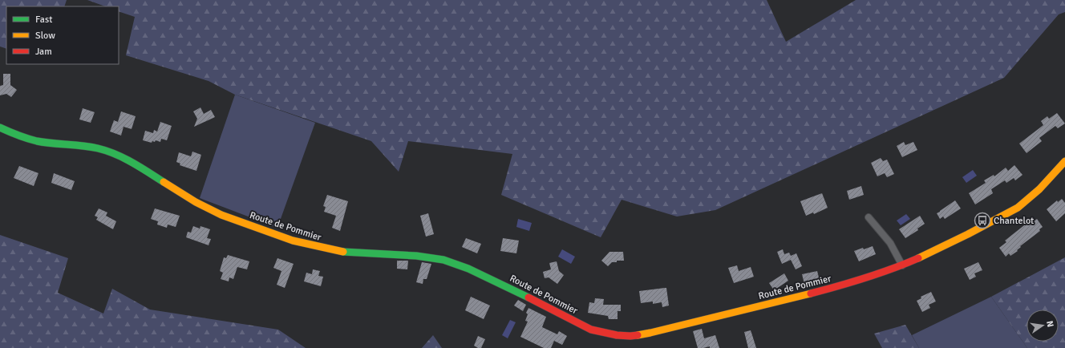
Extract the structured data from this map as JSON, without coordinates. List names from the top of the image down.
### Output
{
  "streets": {
    "street": ["Route de Pommier"]
  },
  "places": {
    "bus stop": ["Chantelot"]
  },
  "legend": ["Fast", "Slow", "Jam"],
  "north": "right"
}
